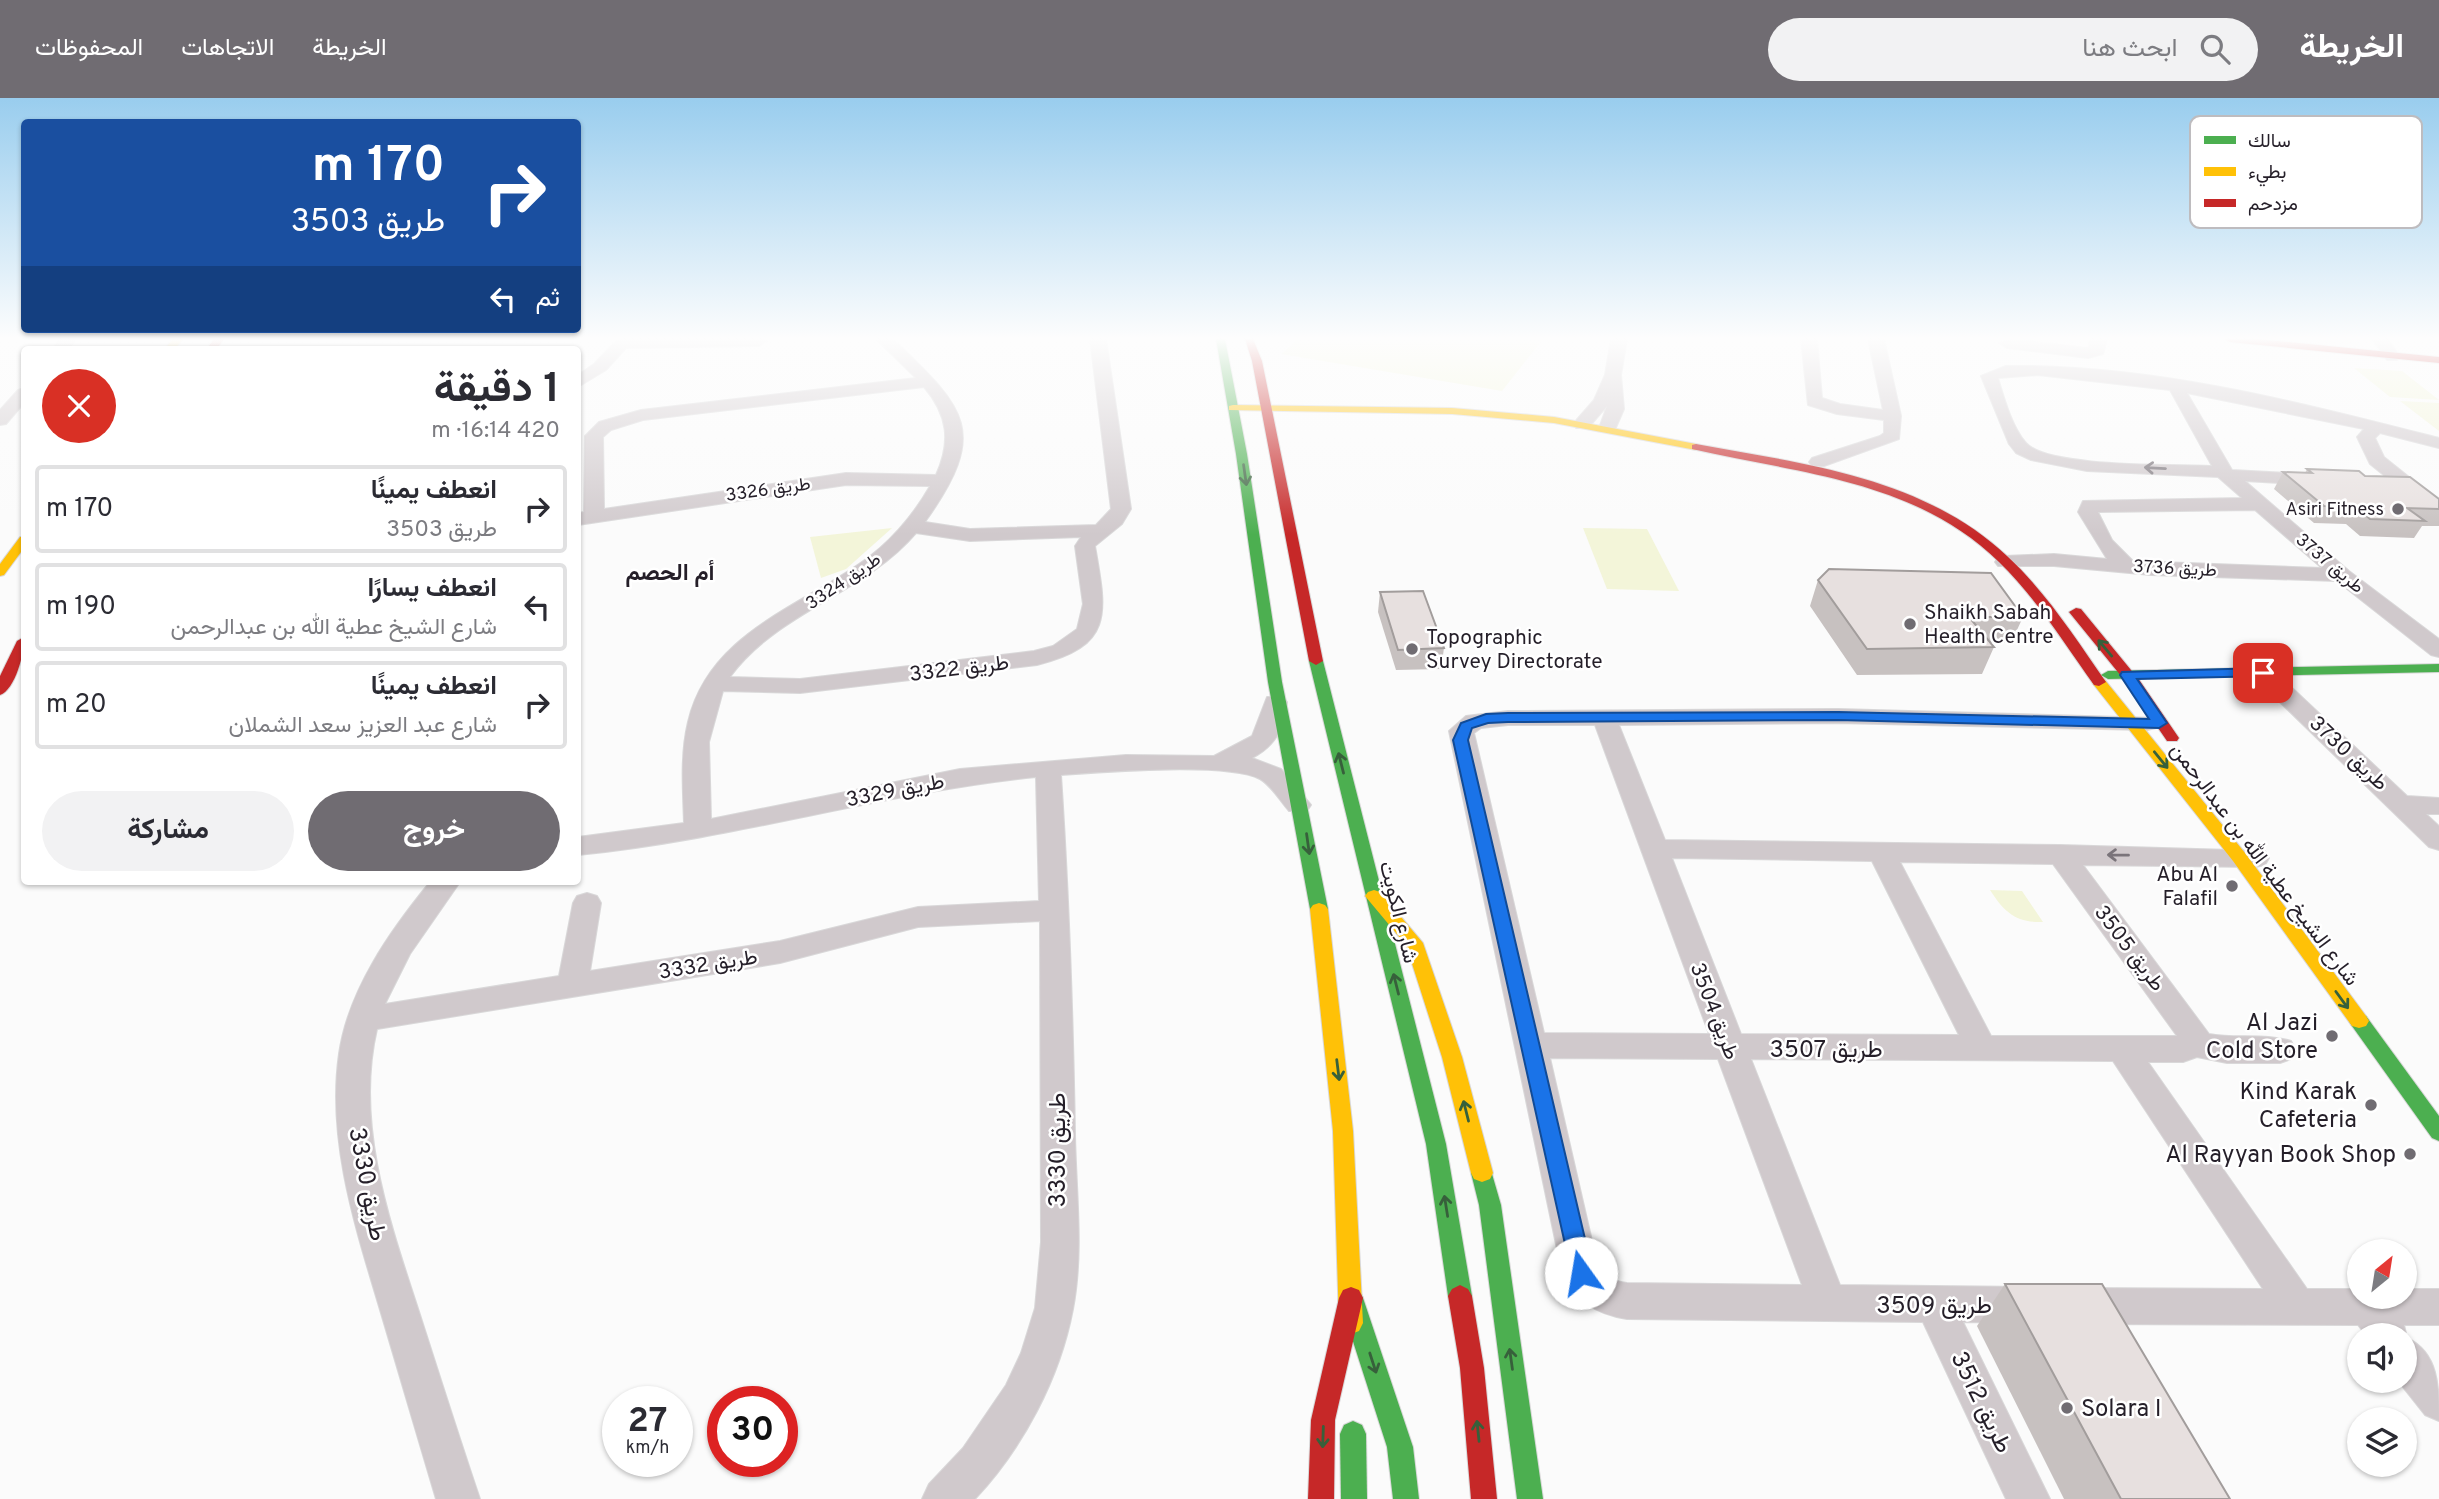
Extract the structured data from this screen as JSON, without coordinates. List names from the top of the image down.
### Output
{
  "streets": {
    "main road": ["شارع الشيخ عطية الله بن عبدالرحمن", "شارع الكويت"],
    "street": [
      "طريق 3326",
      "طريق 3737",
      "طريق 3736",
      "طريق 3324",
      "طريق 3322",
      "طريق 3730",
      "طريق 3329",
      "طريق 3505",
      "طريق 3332",
      "طريق 3504",
      "طريق 3507",
      "طريق 3330",
      "طريق 3509",
      "طريق 3512"
    ]
  },
  "crossings": [
    ["طريق 3326", "طريق 3324"],
    ["طريق 3737", "طريق 3736"],
    ["طريق 3324", "طريق 3322"],
    ["طريق 3324", "طريق 3329"],
    ["طريق 3329", "طريق 3330"],
    ["طريق 3505", "طريق 3507"],
    ["طريق 3332", "طريق 3330"],
    ["طريق 3504", "طريق 3507"],
    ["طريق 3504", "طريق 3509"],
    ["طريق 3507", "طريق 3509"],
    ["طريق 3509", "طريق 3512"]
  ],
  "districts": ["أم الحصم"],
  "places": [
    "Asiri Fitness",
    "Shaikh Sabah Health Centre",
    "Topographic Survey Directorate",
    "Abu Al Falafil",
    "Al Jazi Cold Store",
    "Kind Karak Cafeteria",
    "Al Rayyan Book Shop",
    "Solara I"
  ],
  "legend": ["سالك", "بطيء", "مزدحم"],
  "north": "top right",
  "page": {
    "header": "الخريطة",
    "search": "ابحث هنا",
    "nav": ["الخريطة", "الاتجاهات", "المحفوظات"],
    "turn": ["170 m", "طريق 3503"],
    "then": "ثم",
    "heading": ["1 دقيقة", "420 m · 16:14"],
    "list": [
      {
        "name": "انعطف يمينًا",
        "note": "طريق 3503",
        "value": "170 m"
      },
      {
        "name": "انعطف يسارًا",
        "note": "شارع الشيخ عطية الله بن عبدالرحمن",
        "value": "190 m"
      },
      {
        "name": "انعطف يمينًا",
        "note": "شارع عبد العزيز سعد الشملان",
        "value": "20 m"
      }
    ],
    "buttons": ["خروج", "مشاركة"],
    "speed": "27 km/h",
    "limit": "30"
  }
}
